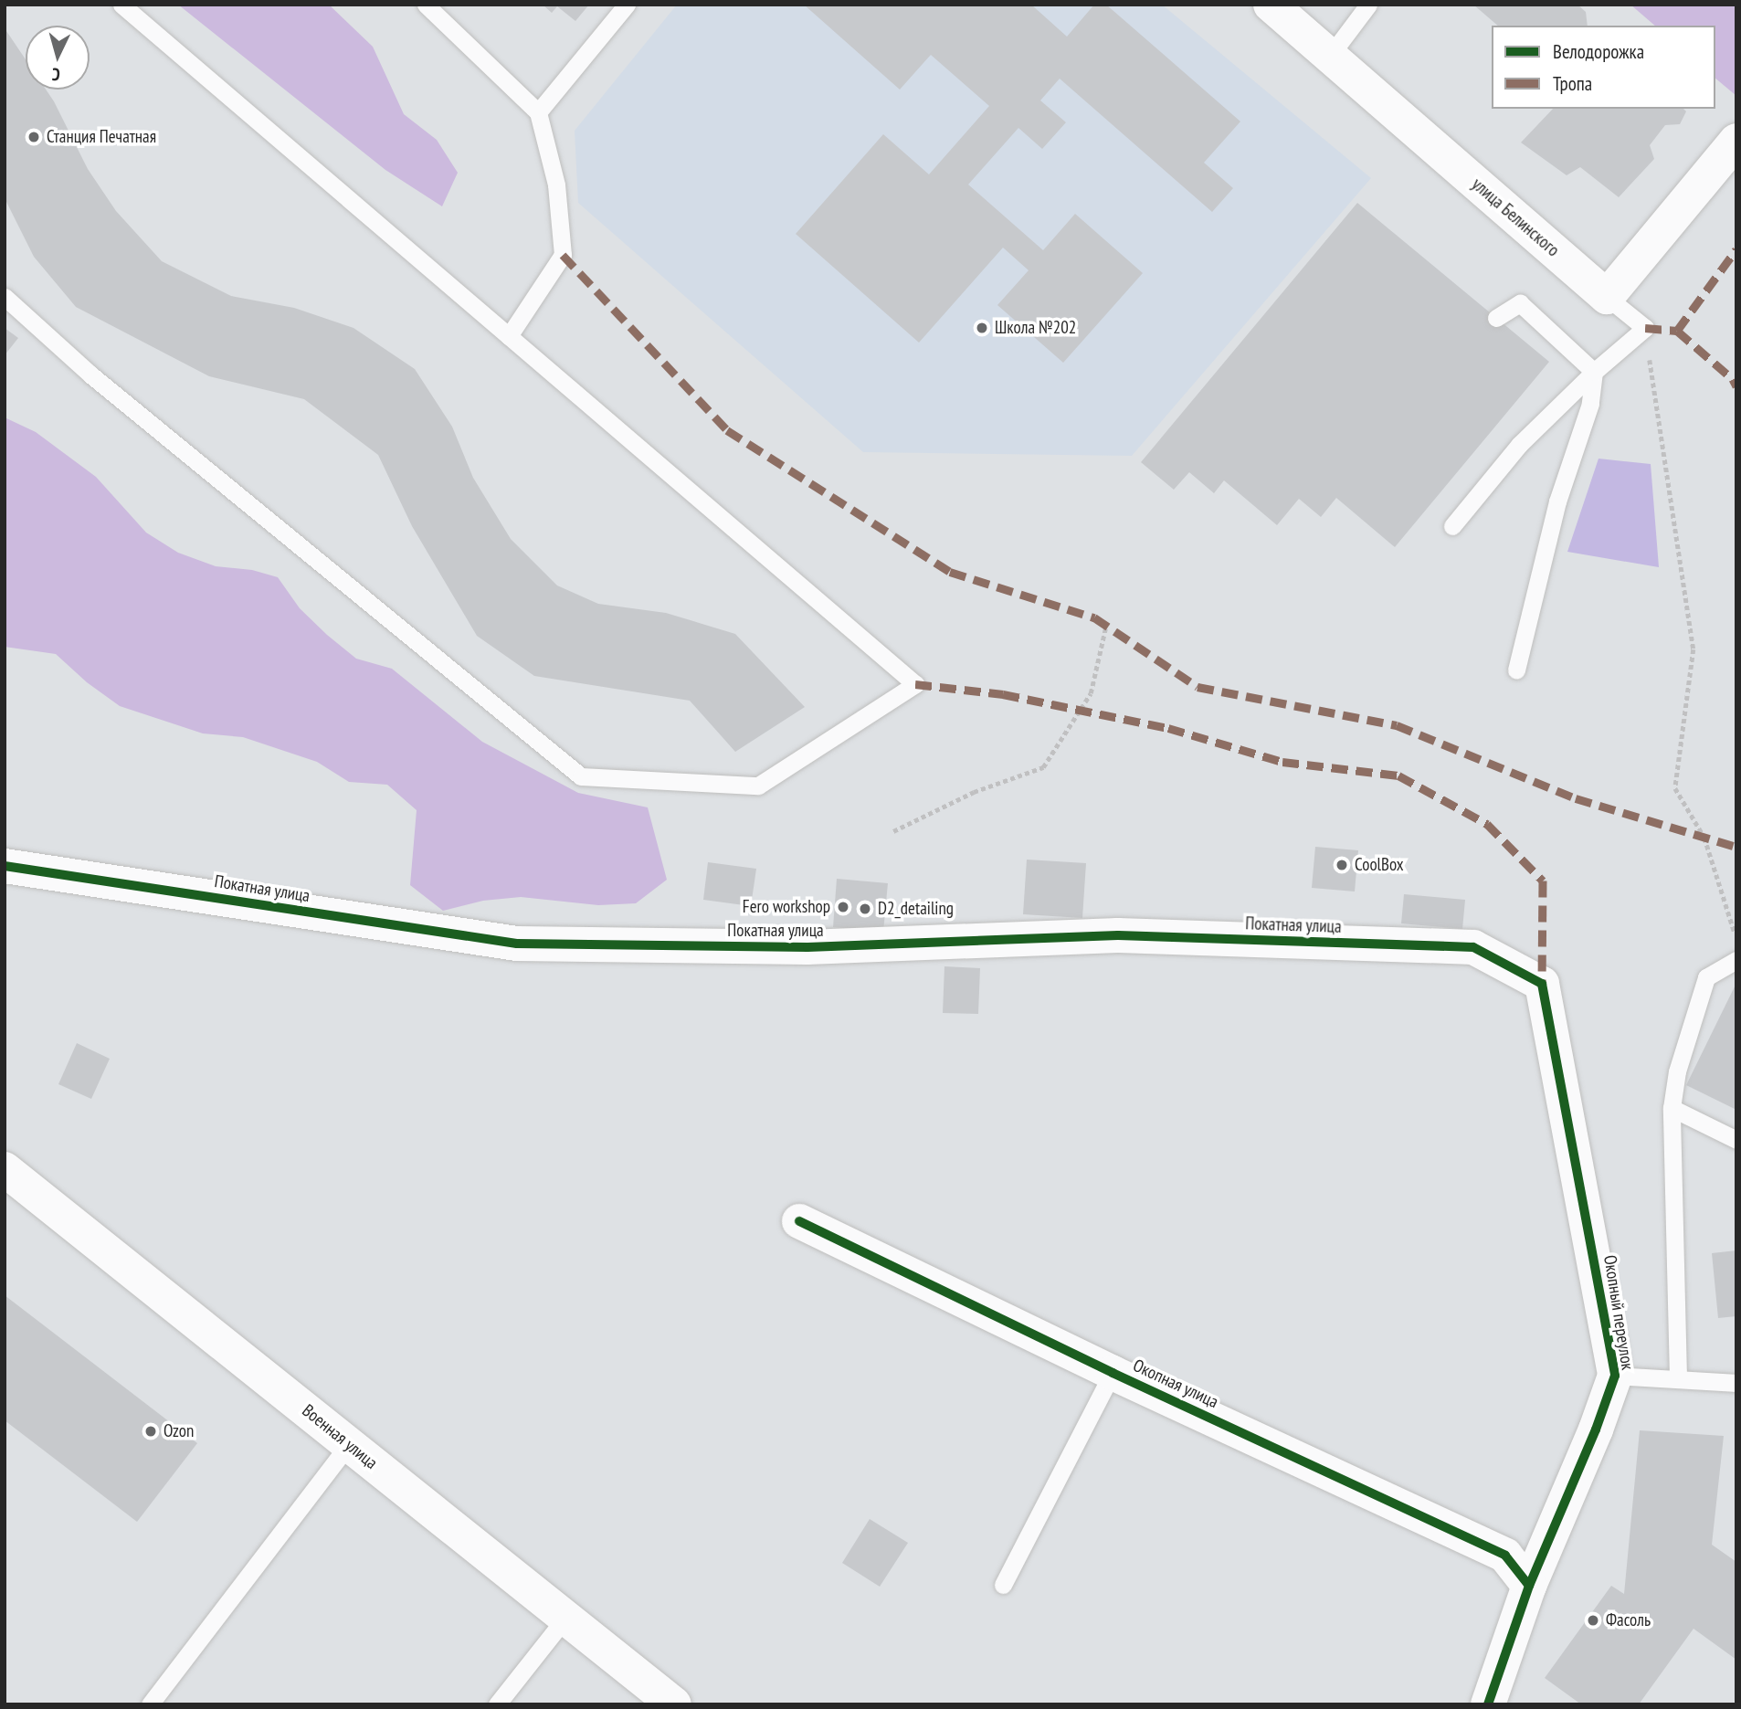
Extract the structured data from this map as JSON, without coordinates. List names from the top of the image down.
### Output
{
  "streets": {
    "street": [
      "улица Белинского",
      "Покатная улица",
      "Окопный переулок",
      "Окопная улица",
      "Военная улица"
    ]
  },
  "crossings": [
    ["Покатная улица", "Окопный переулок"],
    ["Окопный переулок", "Окопная улица"]
  ],
  "places": [
    "Станция Печатная",
    "Школа №202",
    "CoolBox",
    "Fero workshop",
    "D2_detailing",
    "Ozon",
    "Фасоль"
  ],
  "legend": ["Велодорожка", "Тропа"],
  "north": "bottom"
}
